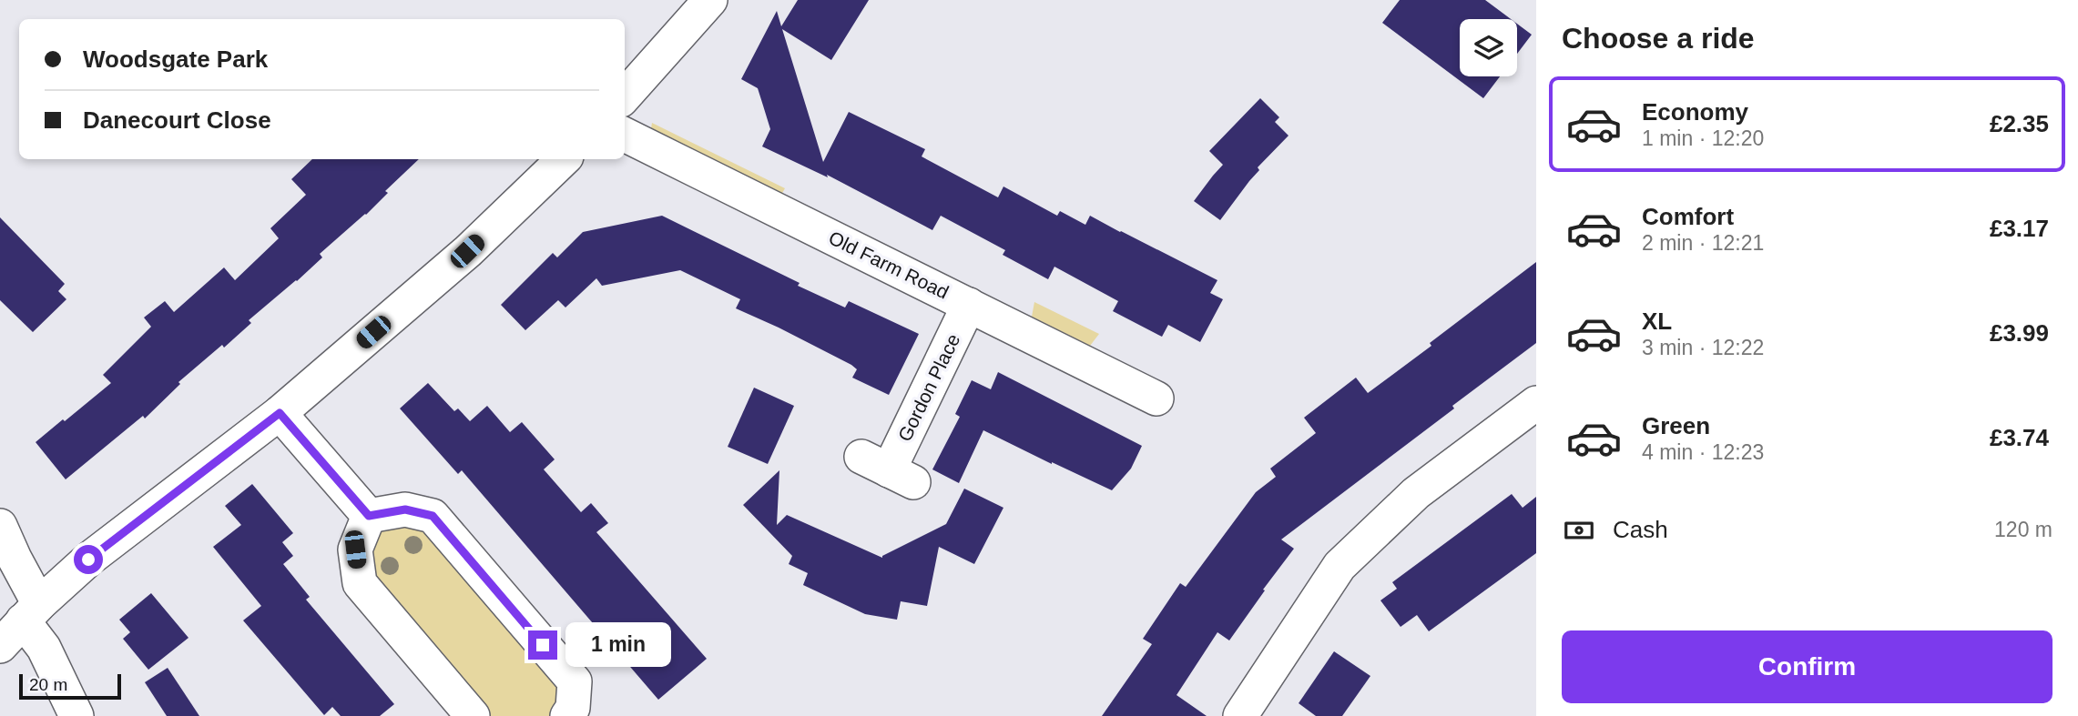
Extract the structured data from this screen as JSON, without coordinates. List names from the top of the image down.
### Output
{
  "streets": {
    "street": ["Old Farm Road", "Gordon Place"]
  },
  "crossings": [
    ["Old Farm Road", "Gordon Place"]
  ],
  "scale_bar": "20 m",
  "page": {
    "heading": "Choose a ride",
    "banner": ["Woodsgate Park", "Danecourt Close"],
    "list": [
      {
        "name": "Economy",
        "note": "1 min · 12:20",
        "value": "£2.35"
      },
      {
        "name": "Comfort",
        "note": "2 min · 12:21",
        "value": "£3.17"
      },
      {
        "name": "XL",
        "note": "3 min · 12:22",
        "value": "£3.99"
      },
      {
        "name": "Green",
        "note": "4 min · 12:23",
        "value": "£3.74"
      }
    ],
    "pay": ["Cash", "120 m"],
    "buttons": "Confirm",
    "bubble": "1 min",
    "scale": "20 m"
  }
}
